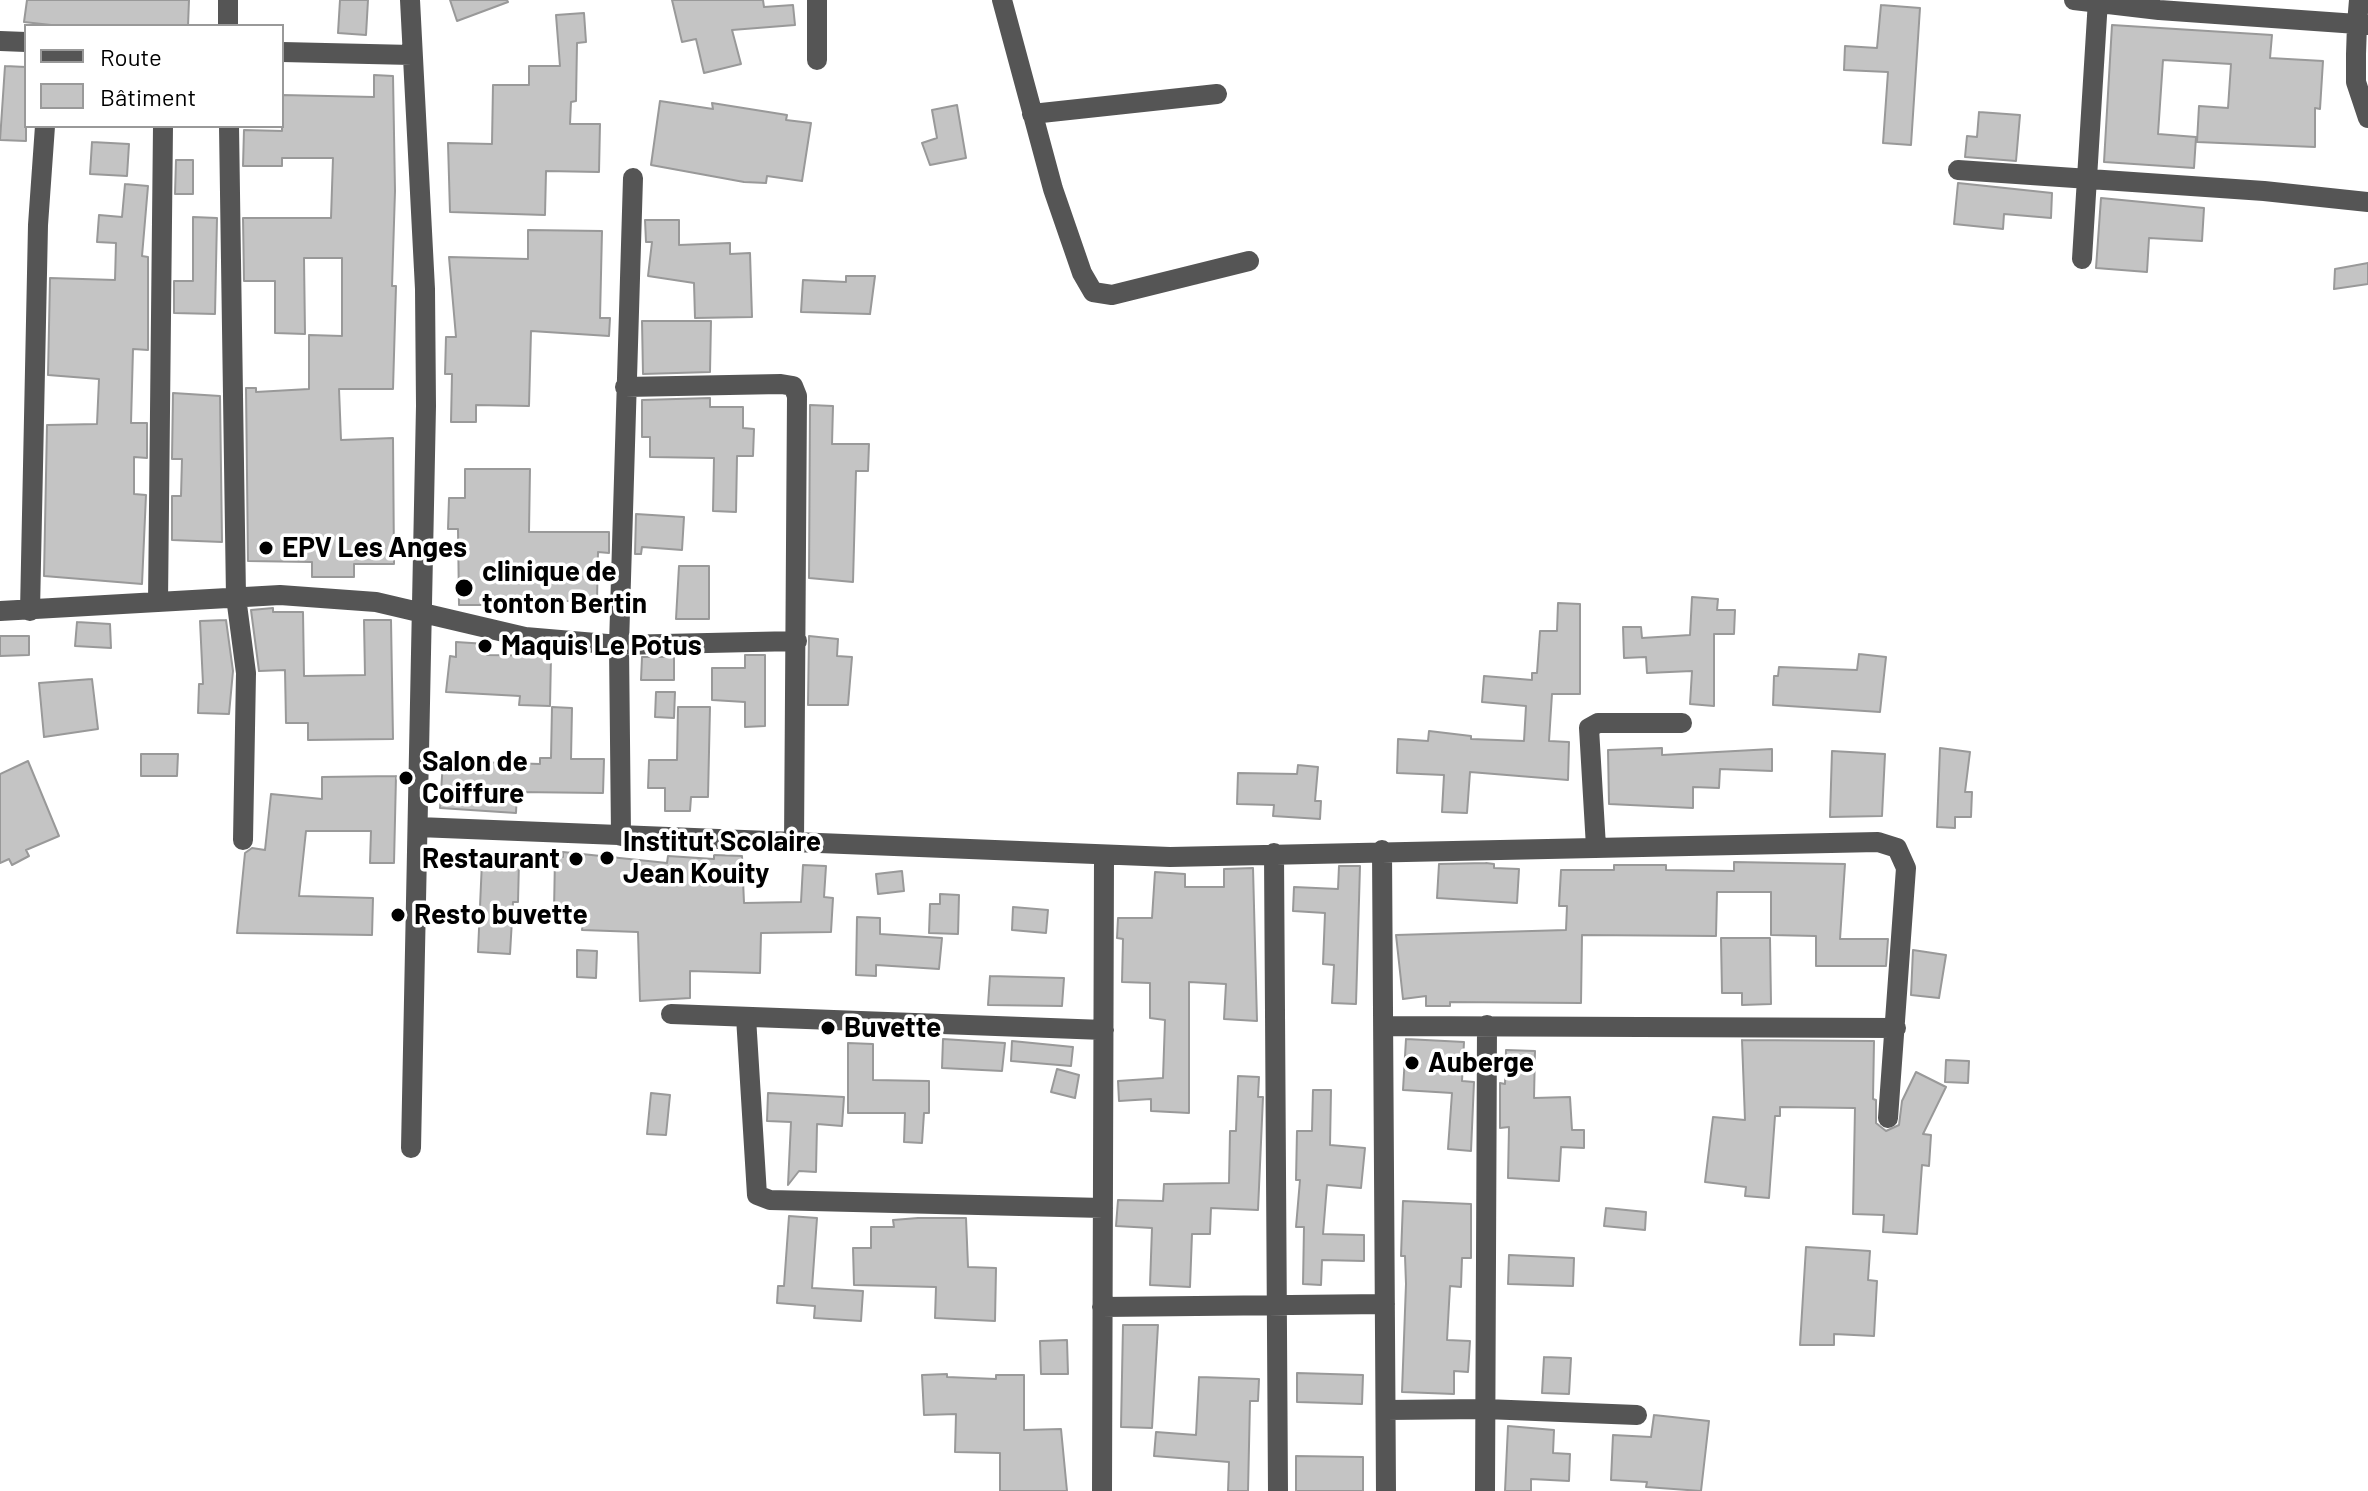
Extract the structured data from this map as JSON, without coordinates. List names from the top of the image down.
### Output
{
  "places": [
    "EPV Les Anges",
    "clinique de tonton Bertin",
    "Maquis Le Potus",
    "Salon de Coiffure",
    "Institut Scolaire Jean Kouity",
    "Restaurant",
    "Resto buvette",
    "Buvette",
    "Auberge"
  ],
  "legend": ["Route", "Bâtiment"]
}
